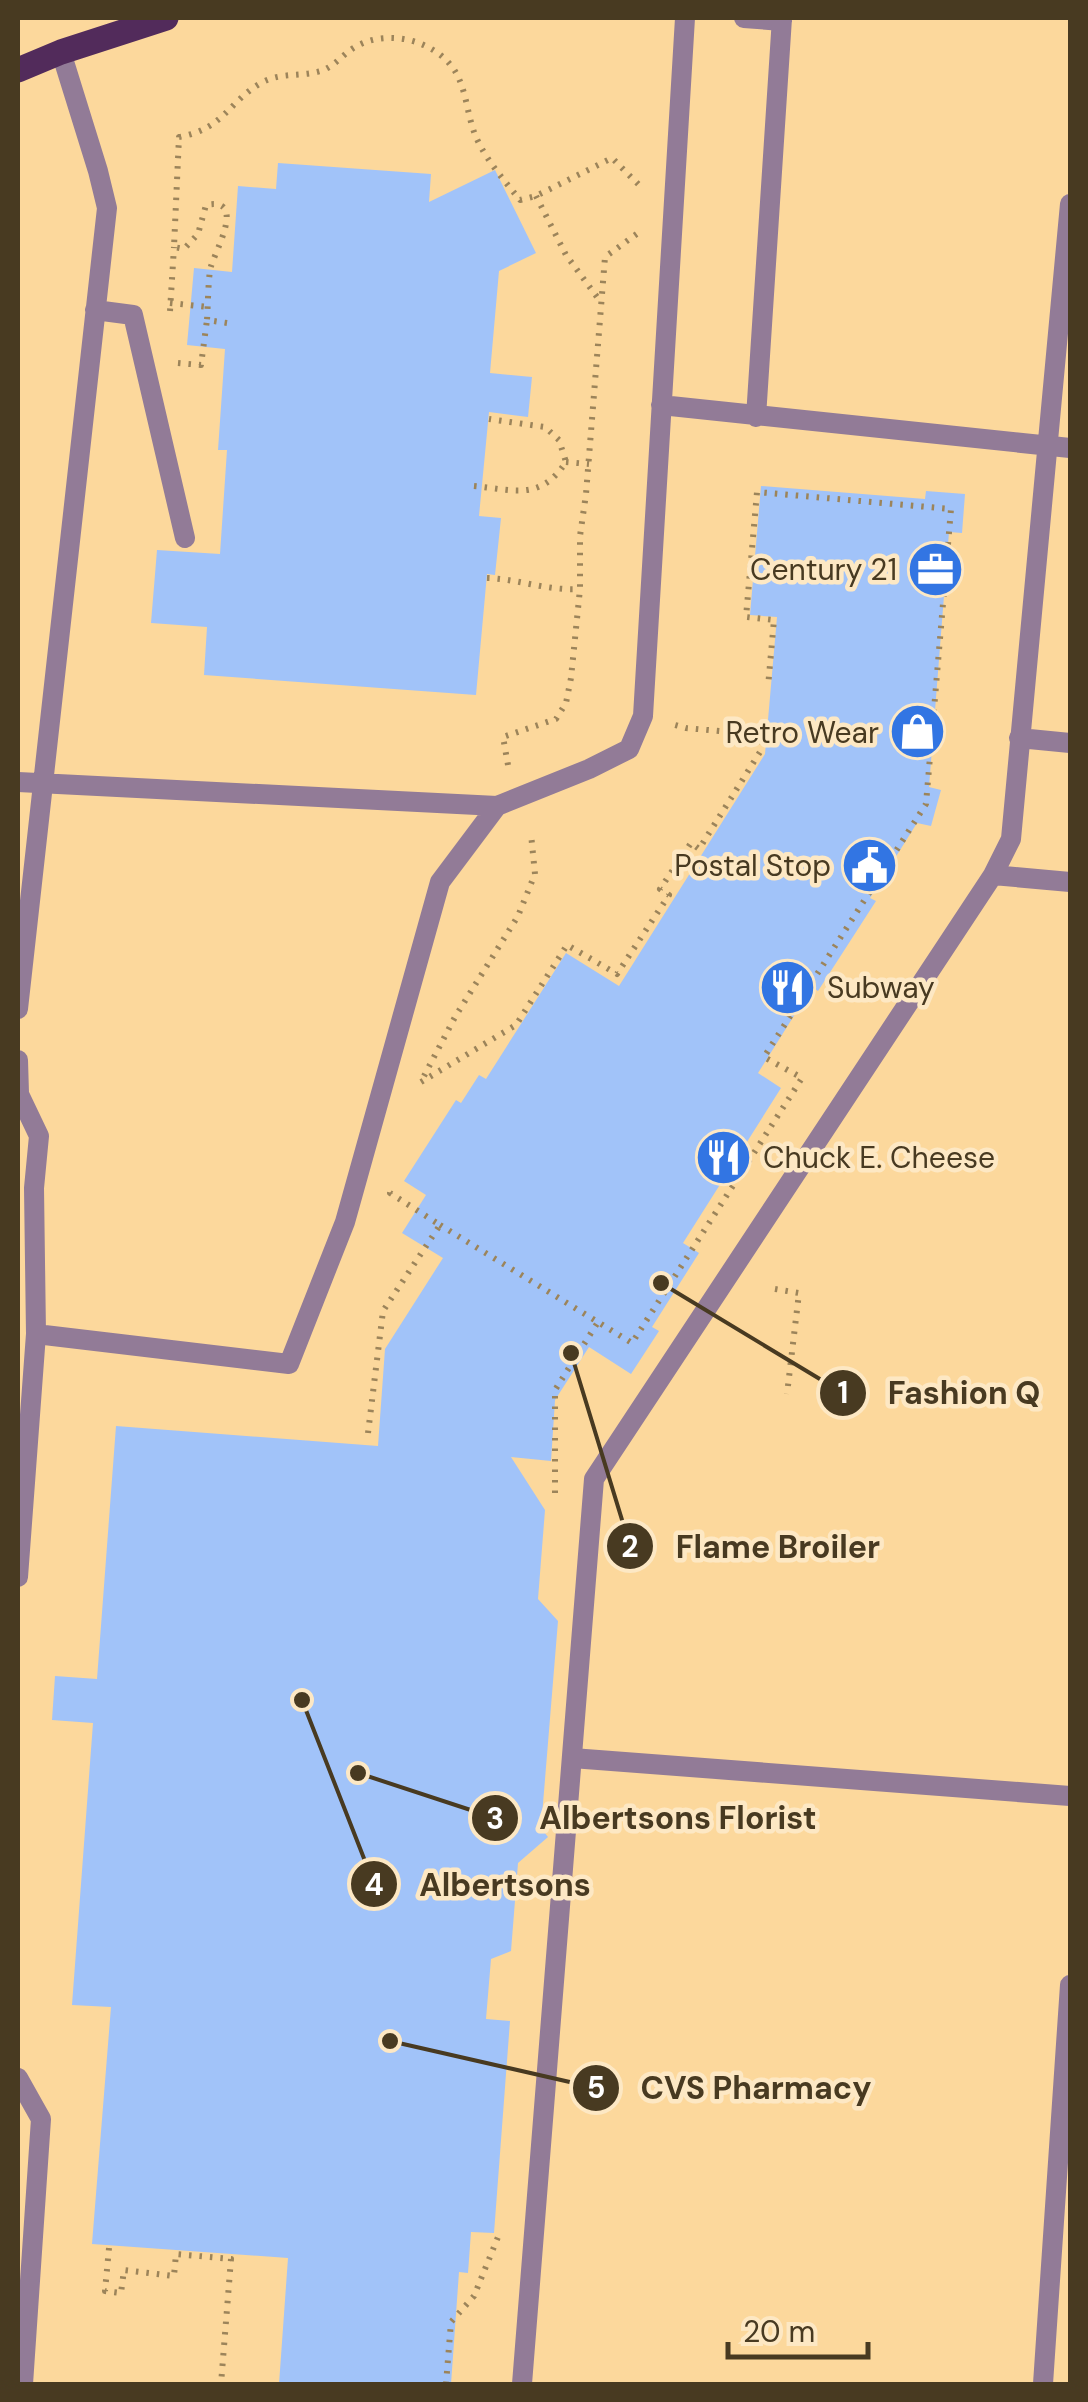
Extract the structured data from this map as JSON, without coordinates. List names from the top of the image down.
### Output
{
  "places": {
    "office": ["Century 21"],
    "shop": ["Retro Wear"],
    "public building": ["Postal Stop"],
    "restaurant": ["Subway", "Chuck E. Cheese"],
    "other": [
      "Fashion Q",
      "Flame Broiler",
      "Albertsons",
      "Albertsons Florist",
      "CVS Pharmacy"
    ]
  },
  "scale_bar": "20 m"
}
